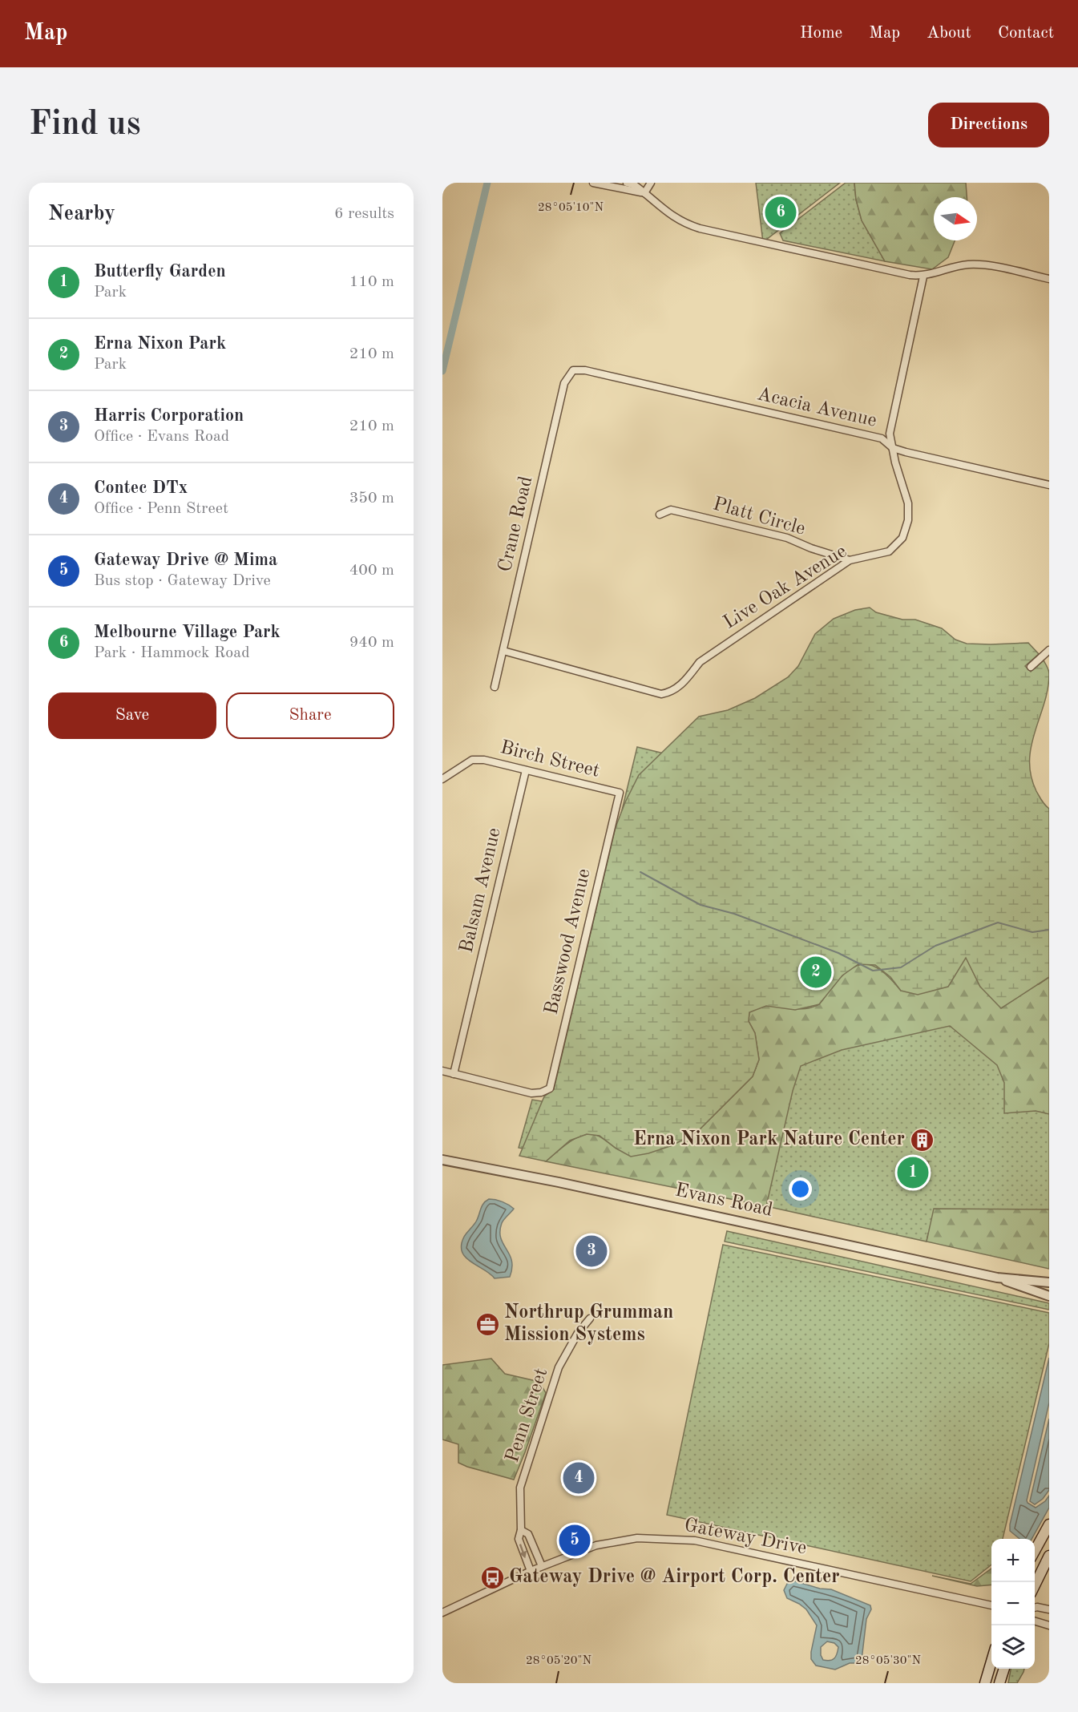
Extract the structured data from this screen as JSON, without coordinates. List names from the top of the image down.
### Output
{
  "streets": {
    "street": [
      "Acacia Avenue",
      "Platt Circle",
      "Crane Road",
      "Live Oak Avenue",
      "Birch Street",
      "Balsam Avenue",
      "Basswood Avenue",
      "Evans Road",
      "Penn Street",
      "Gateway Drive"
    ]
  },
  "crossings": [
    ["Acacia Avenue", "Crane Road"],
    ["Acacia Avenue", "Live Oak Avenue"],
    ["Platt Circle", "Live Oak Avenue"],
    ["Crane Road", "Live Oak Avenue"],
    ["Birch Street", "Balsam Avenue"],
    ["Birch Street", "Basswood Avenue"],
    ["Balsam Avenue", "Basswood Avenue"],
    ["Penn Street", "Gateway Drive"]
  ],
  "places": {
    "building": ["Erna Nixon Park Nature Center"],
    "office": ["Northrup Grumman Mission Systems"],
    "bus stop": ["Gateway Drive @ Airport Corp. Center"]
  },
  "north": "right",
  "page": {
    "header": "Map",
    "nav": [
      "Home",
      "Map",
      "About",
      "Contact"
    ],
    "buttons": [
      "Directions",
      ["Save", "Share"]
    ],
    "title": "Find us",
    "heading": ["Nearby", "6 results"],
    "pins": [
      "6",
      "2",
      "1",
      "3",
      "4",
      "5"
    ],
    "list": [
      {
        "mark": "1",
        "name": "Butterfly Garden",
        "note": "Park",
        "value": "110 m"
      },
      {
        "mark": "2",
        "name": "Erna Nixon Park",
        "note": "Park",
        "value": "210 m"
      },
      {
        "mark": "3",
        "name": "Harris Corporation",
        "note": "Office · Evans Road",
        "value": "210 m"
      },
      {
        "mark": "4",
        "name": "Contec DTx",
        "note": "Office · Penn Street",
        "value": "350 m"
      },
      {
        "mark": "5",
        "name": "Gateway Drive @ Mima",
        "note": "Bus stop · Gateway Drive",
        "value": "400 m"
      },
      {
        "mark": "6",
        "name": "Melbourne Village Park",
        "note": "Park · Hammock Road",
        "value": "940 m"
      }
    ],
    "map_buttons": ["+", "−"]
  },
  "coordinates": ["28°05'10\"N", "28°05'20\"N", "28°05'30\"N"]
}
